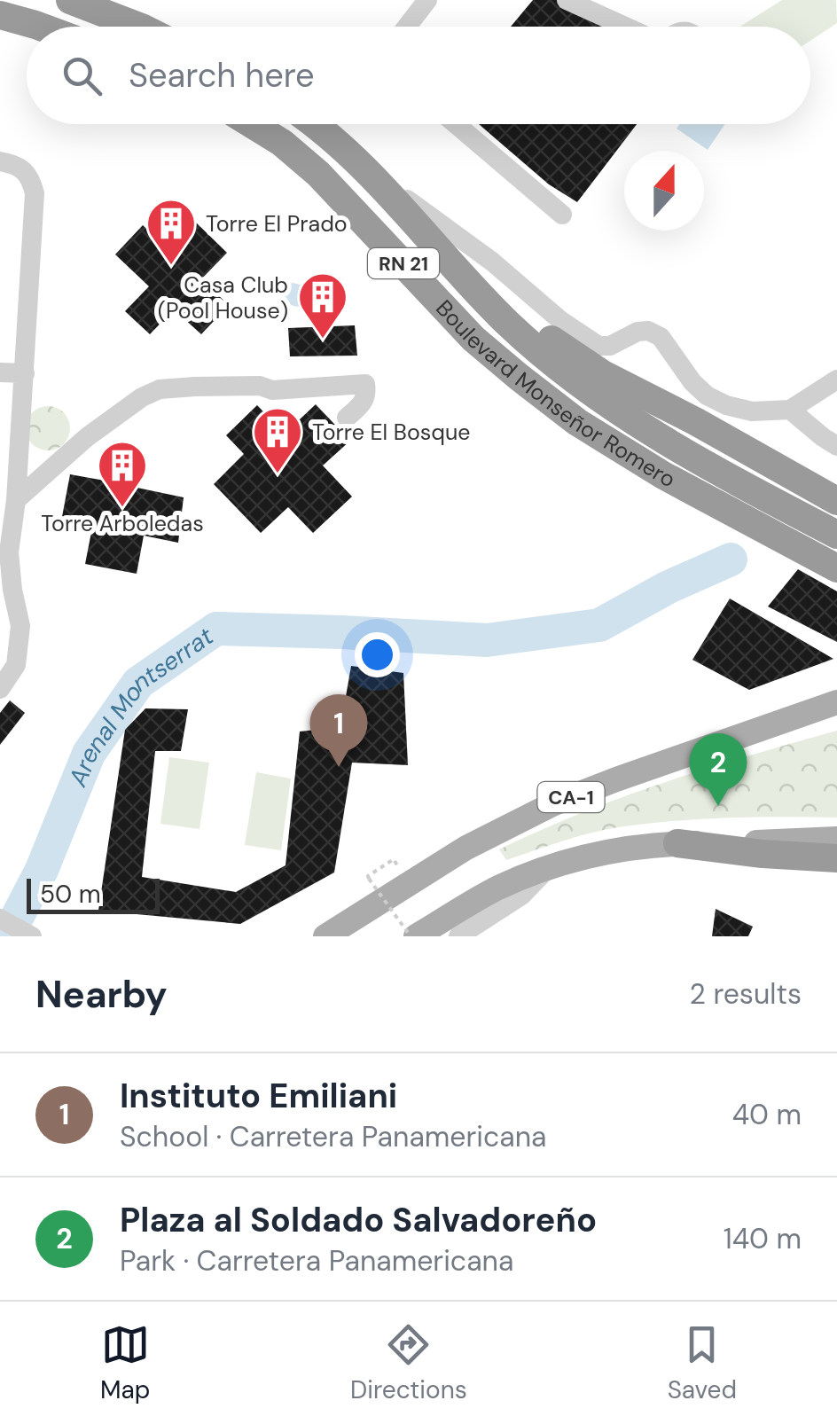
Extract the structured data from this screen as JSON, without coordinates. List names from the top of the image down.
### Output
{
  "streets": {
    "highway": ["RN 21", "Boulevard Monseñor Romero"],
    "main road": ["CA-1"]
  },
  "water": ["Arenal Montserrat"],
  "places": {
    "building": [
      "Torre El Prado",
      "Casa Club (Pool House)",
      "Torre El Bosque",
      "Torre Arboledas"
    ]
  },
  "scale_bar": "50 m",
  "north": "top",
  "page": {
    "search": "Search here",
    "pins": ["1", "2"],
    "scale": "50 m",
    "heading": ["Nearby", "2 results"],
    "list": [
      {
        "mark": "1",
        "name": "Instituto Emiliani",
        "note": "School · Carretera Panamericana",
        "value": "40 m"
      },
      {
        "mark": "2",
        "name": "Plaza al Soldado Salvadoreño",
        "note": "Park · Carretera Panamericana",
        "value": "140 m"
      }
    ],
    "nav": ["Map", "Directions", "Saved"]
  }
}
